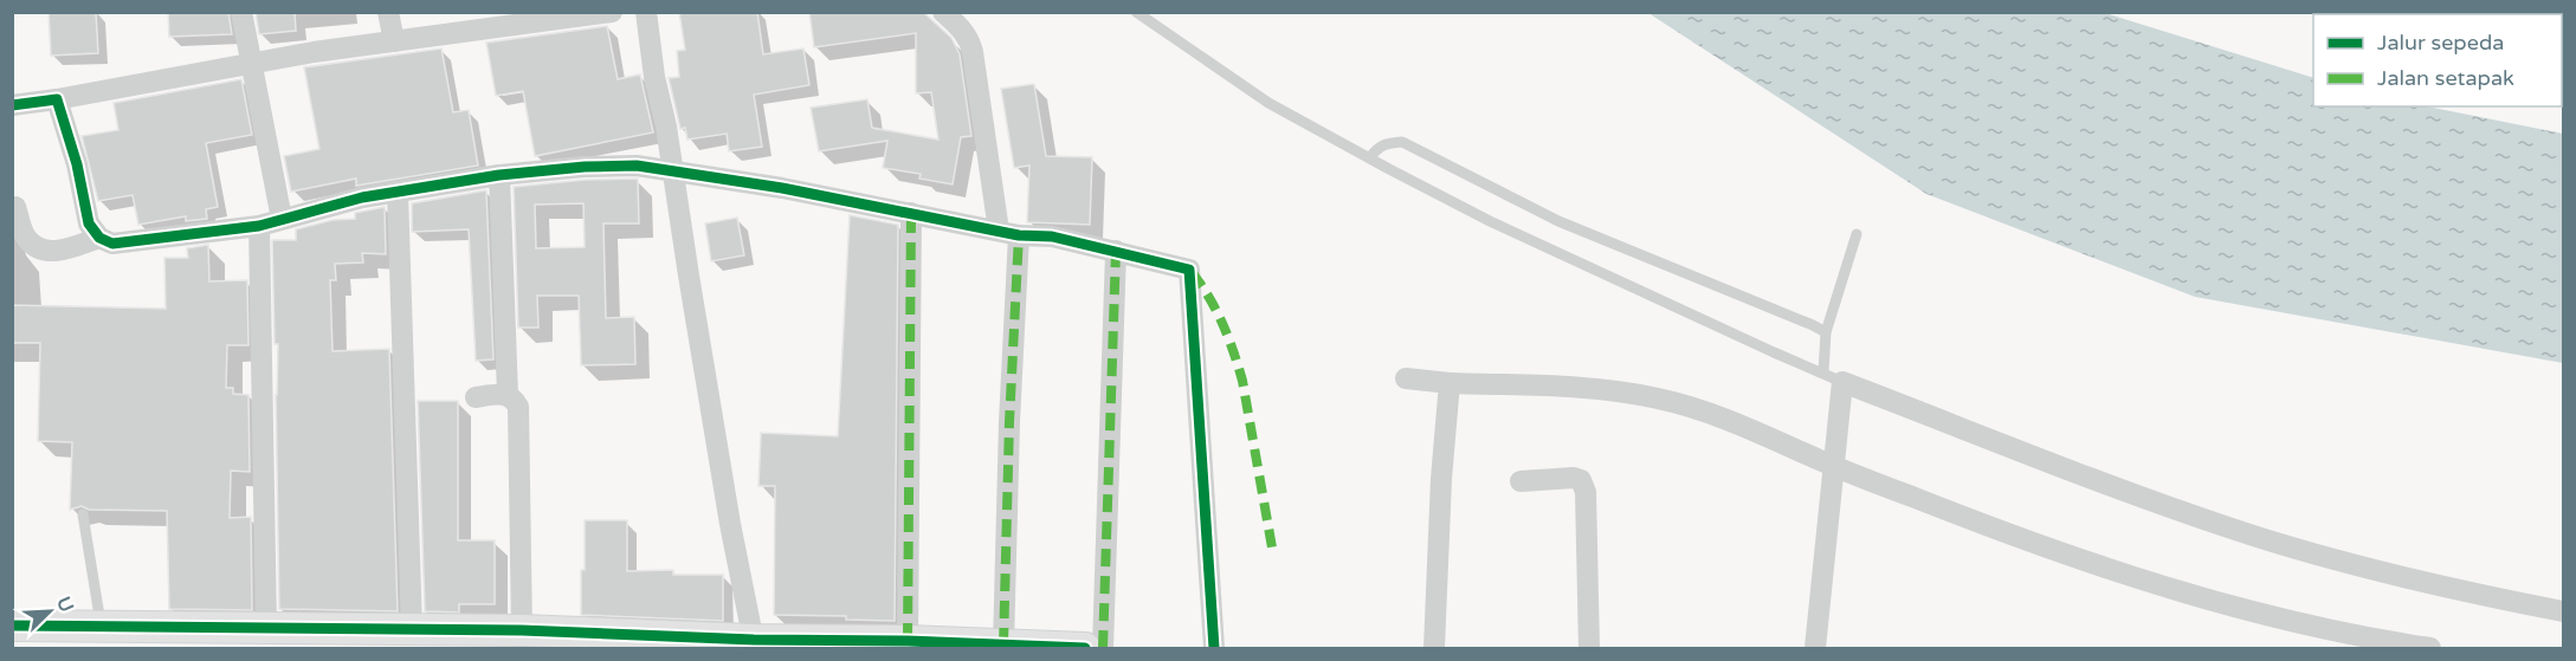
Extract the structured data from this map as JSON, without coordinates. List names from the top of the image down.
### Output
{
  "legend": ["Jalur sepeda", "Jalan setapak"],
  "north": "top right"
}
